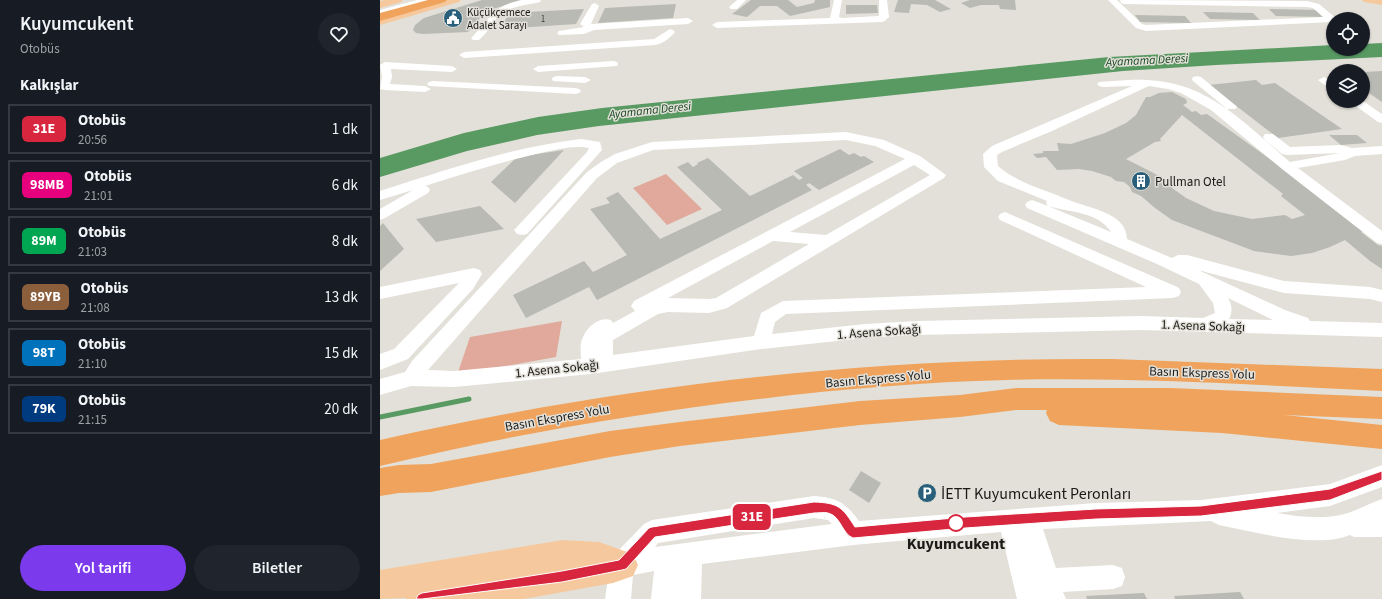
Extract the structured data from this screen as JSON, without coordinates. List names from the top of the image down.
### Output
{
  "streets": {
    "highway": ["Basın Ekspress Yolu"],
    "street": ["1. Asena Sokağı"]
  },
  "water": ["Ayamama Deresi"],
  "places": {
    "public building": ["Küçükçemece Adalet Sarayı"],
    "building": ["Pullman Otel"],
    "parking": ["İETT Kuyumcukent Peronları"],
    "other": ["Kuyumcukent"]
  },
  "lines": ["bus line 31E"],
  "house_numbers": ["1"],
  "page": {
    "heading": [
      ["Kuyumcukent", "Otobüs"],
      "Kalkışlar"
    ],
    "on_map": "31E",
    "list": [
      {
        "mark": "31E",
        "name": "Otobüs",
        "note": "20:56",
        "value": "1 dk"
      },
      {
        "mark": "98MB",
        "name": "Otobüs",
        "note": "21:01",
        "value": "6 dk"
      },
      {
        "mark": "89M",
        "name": "Otobüs",
        "note": "21:03",
        "value": "8 dk"
      },
      {
        "mark": "89YB",
        "name": "Otobüs",
        "note": "21:08",
        "value": "13 dk"
      },
      {
        "mark": "98T",
        "name": "Otobüs",
        "note": "21:10",
        "value": "15 dk"
      },
      {
        "mark": "79K",
        "name": "Otobüs",
        "note": "21:15",
        "value": "20 dk"
      }
    ],
    "buttons": ["Yol tarifi", "Biletler"]
  }
}
